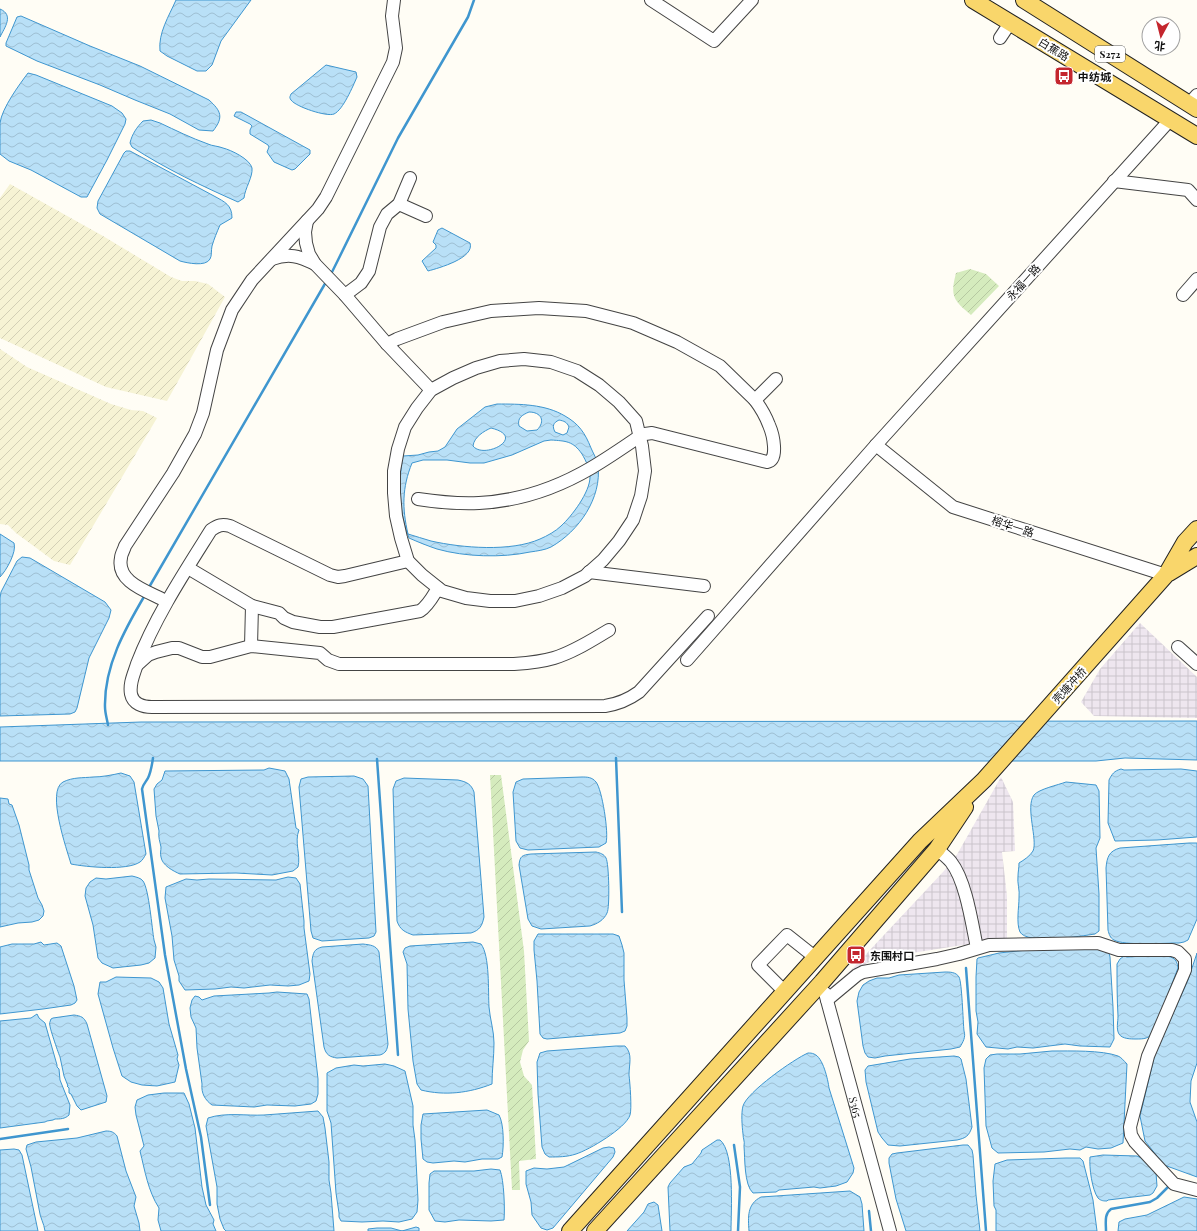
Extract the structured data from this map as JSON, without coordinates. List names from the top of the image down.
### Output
{
  "streets": {
    "main road": ["白蕉路", "S272", "壳塘冲桥"],
    "street": ["永福一路", "榕华一路", "S365"]
  },
  "crossings": [
    ["白蕉路", "永福一路"],
    ["永福一路", "榕华一路"],
    ["榕华一路", "壳塘冲桥"]
  ],
  "places": {
    "bus stop": ["中纺城", "东围村口"]
  },
  "north": "bottom"
}
